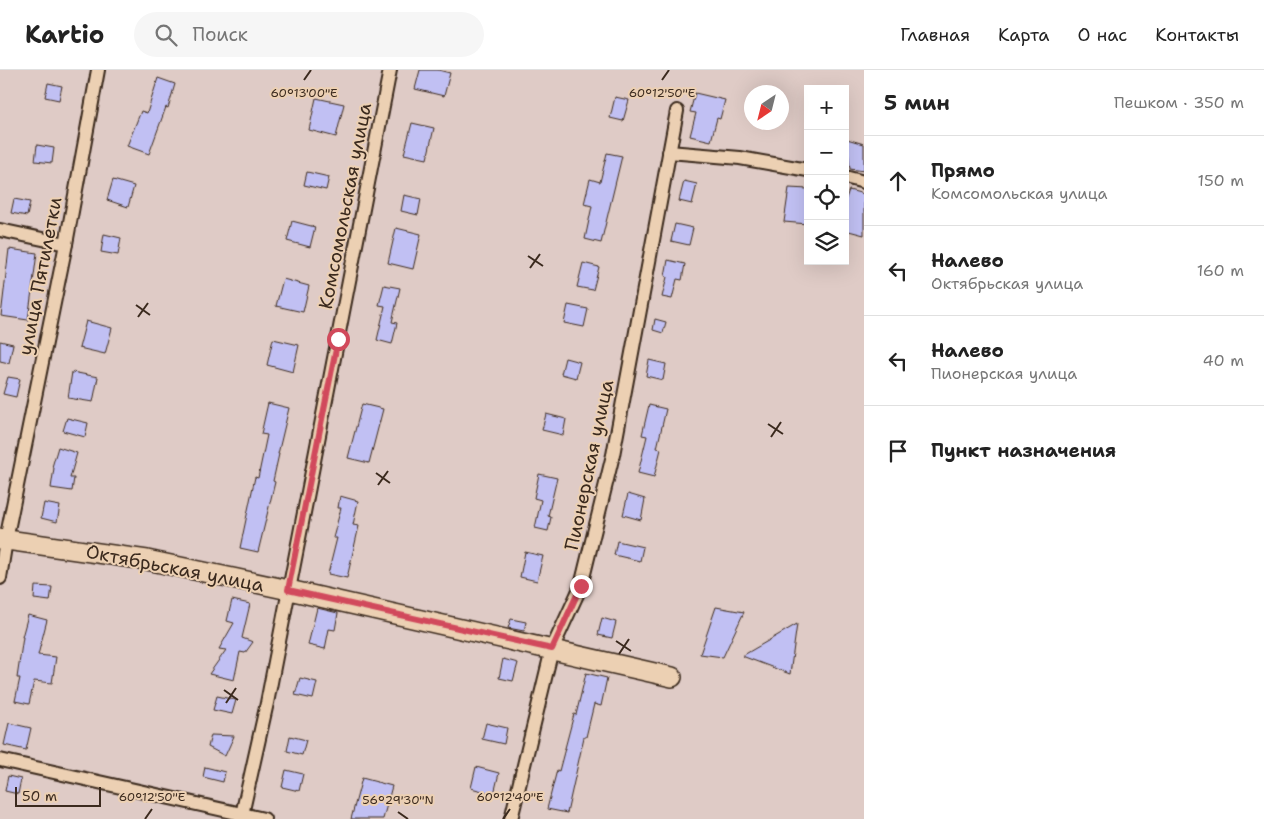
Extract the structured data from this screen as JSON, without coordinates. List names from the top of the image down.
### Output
{
  "streets": {
    "street": [
      "Комсомольская улица",
      "улица Пятилетки",
      "Пионерская улица",
      "Октябрьская улица"
    ]
  },
  "crossings": [
    ["Комсомольская улица", "Октябрьская улица"],
    ["улица Пятилетки", "Октябрьская улица"],
    ["Пионерская улица", "Октябрьская улица"]
  ],
  "scale_bar": "50 m",
  "north": "bottom left",
  "page": {
    "header": "Kartio",
    "search": "Поиск",
    "nav": [
      "Главная",
      "Карта",
      "О нас",
      "Контакты"
    ],
    "heading": ["5 мин", "Пешком · 350 m"],
    "map_buttons": ["+", "−"],
    "list": [
      ["Прямо", "Комсомольская улица", "150 m"],
      ["Налево", "Октябрьская улица", "160 m"],
      ["Налево", "Пионерская улица", "40 m"],
      "Пункт назначения"
    ],
    "scale": "50 m"
  },
  "coordinates": [
    "60°13'00\"E",
    "60°12'50\"E",
    "60°12'40\"E",
    "56°29'30\"N"
  ]
}
